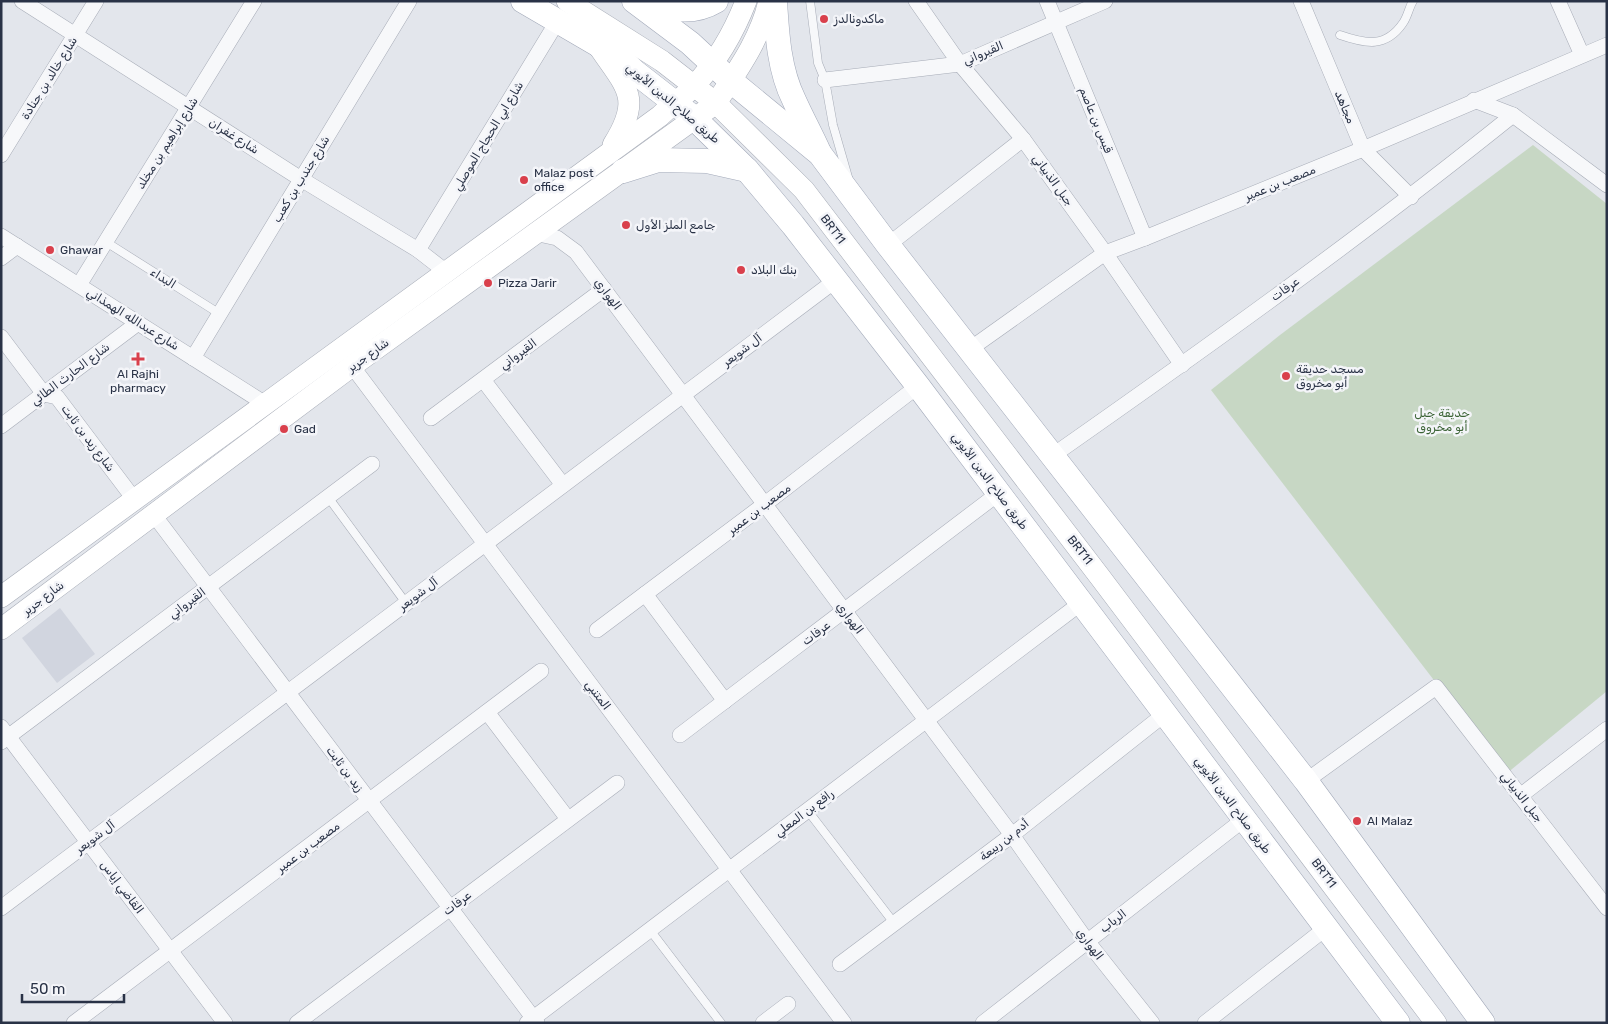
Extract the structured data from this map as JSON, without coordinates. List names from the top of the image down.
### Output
{
  "streets": {
    "main road": ["طريق صلاح الدين الأيوبي", "BRT11", "شارع جرير"],
    "street": [
      "القيرواني",
      "شارع خالد بن جنادة",
      "مجاهد",
      "قيس بن عاصم",
      "شارع غفران",
      "شارع ابي الحجاج الموصلي",
      "شارع إبراهيم بن مخلد",
      "شارع جندب بن كعب",
      "جبل الذبياني",
      "مصعب بن عمير",
      "عرفات",
      "الهواري",
      "شارع عبدالله الهمذاني",
      "آل شويعر",
      "شارع الحارث الطائي",
      "شارع زيد بن ثابت",
      "المتنبي",
      "زيد بن ثابت",
      "رافع بن المعلي",
      "أدم بن ربيعة",
      "القاضي إياس",
      "الرباب"
    ],
    "lane": ["البداء"]
  },
  "crossings": [
    ["القيرواني", "قيس بن عاصم"],
    ["القيرواني", "جبل الذبياني"],
    ["القيرواني", "الهواري"],
    ["القيرواني", "زيد بن ثابت"],
    ["القيرواني", "القاضي إياس"],
    ["شارع خالد بن جنادة", "شارع غفران"],
    ["طريق صلاح الدين الأيوبي", "شارع ابي الحجاج الموصلي"],
    ["طريق صلاح الدين الأيوبي", "مصعب بن عمير"],
    ["طريق صلاح الدين الأيوبي", "BRT11"],
    ["طريق صلاح الدين الأيوبي", "عرفات"],
    ["طريق صلاح الدين الأيوبي", "آل شويعر"],
    ["طريق صلاح الدين الأيوبي", "شارع جرير"],
    ["طريق صلاح الدين الأيوبي", "رافع بن المعلي"],
    ["طريق صلاح الدين الأيوبي", "أدم بن ربيعة"],
    ["طريق صلاح الدين الأيوبي", "الرباب"],
    ["مجاهد", "مصعب بن عمير"],
    ["مجاهد", "عرفات"],
    ["قيس بن عاصم", "مصعب بن عمير"],
    ["شارع غفران", "شارع ابي الحجاج الموصلي"],
    ["شارع غفران", "شارع إبراهيم بن مخلد"],
    ["شارع غفران", "شارع جندب بن كعب"],
    ["شارع غفران", "شارع جرير"],
    ["شارع ابي الحجاج الموصلي", "BRT11"],
    ["شارع إبراهيم بن مخلد", "البداء"],
    ["شارع إبراهيم بن مخلد", "شارع عبدالله الهمذاني"],
    ["شارع جندب بن كعب", "البداء"],
    ["شارع جندب بن كعب", "شارع عبدالله الهمذاني"],
    ["جبل الذبياني", "مصعب بن عمير"],
    ["جبل الذبياني", "عرفات"],
    ["مصعب بن عمير", "الهواري"],
    ["مصعب بن عمير", "زيد بن ثابت"],
    ["مصعب بن عمير", "القاضي إياس"],
    ["BRT11", "شارع جرير"],
    ["عرفات", "الهواري"],
    ["عرفات", "زيد بن ثابت"],
    ["الهواري", "آل شويعر"],
    ["الهواري", "شارع جرير"],
    ["الهواري", "رافع بن المعلي"],
    ["الهواري", "أدم بن ربيعة"],
    ["الهواري", "الرباب"],
    ["شارع عبدالله الهمذاني", "شارع جرير"],
    ["شارع عبدالله الهمذاني", "شارع الحارث الطائي"],
    ["آل شويعر", "المتنبي"],
    ["آل شويعر", "زيد بن ثابت"],
    ["آل شويعر", "القاضي إياس"],
    ["شارع جرير", "شارع زيد بن ثابت"],
    ["شارع جرير", "المتنبي"],
    ["شارع جرير", "زيد بن ثابت"],
    ["شارع الحارث الطائي", "شارع زيد بن ثابت"],
    ["المتنبي", "رافع بن المعلي"],
    ["زيد بن ثابت", "رافع بن المعلي"]
  ],
  "parks": ["حديقة جبل أبو مخروق"],
  "places": {
    "other": [
      "ماكدونالدز",
      "Malaz post office",
      "جامع الملز الأول",
      "Ghawar",
      "بنك البلاد",
      "Pizza Jarir",
      "مسجد حديقة أبو مخروق",
      "Gad",
      "Al Malaz"
    ],
    "health": ["Al Rajhi pharmacy"]
  },
  "scale_bar": "50 m"
}
